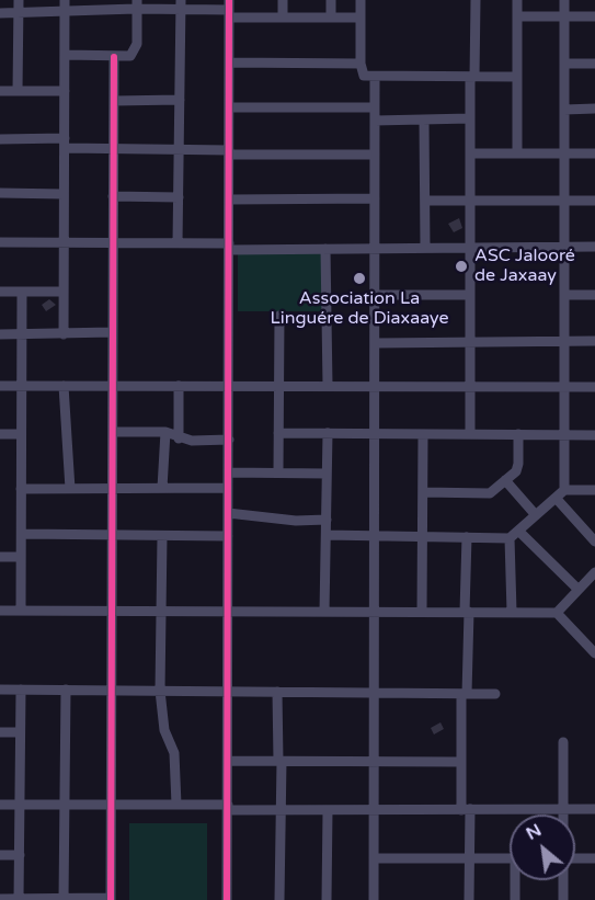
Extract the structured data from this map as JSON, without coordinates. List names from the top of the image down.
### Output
{
  "places": ["ASC Jalooré de Jaxaay", "Association La Linguére de Diaxaaye"],
  "north": "top left"
}
